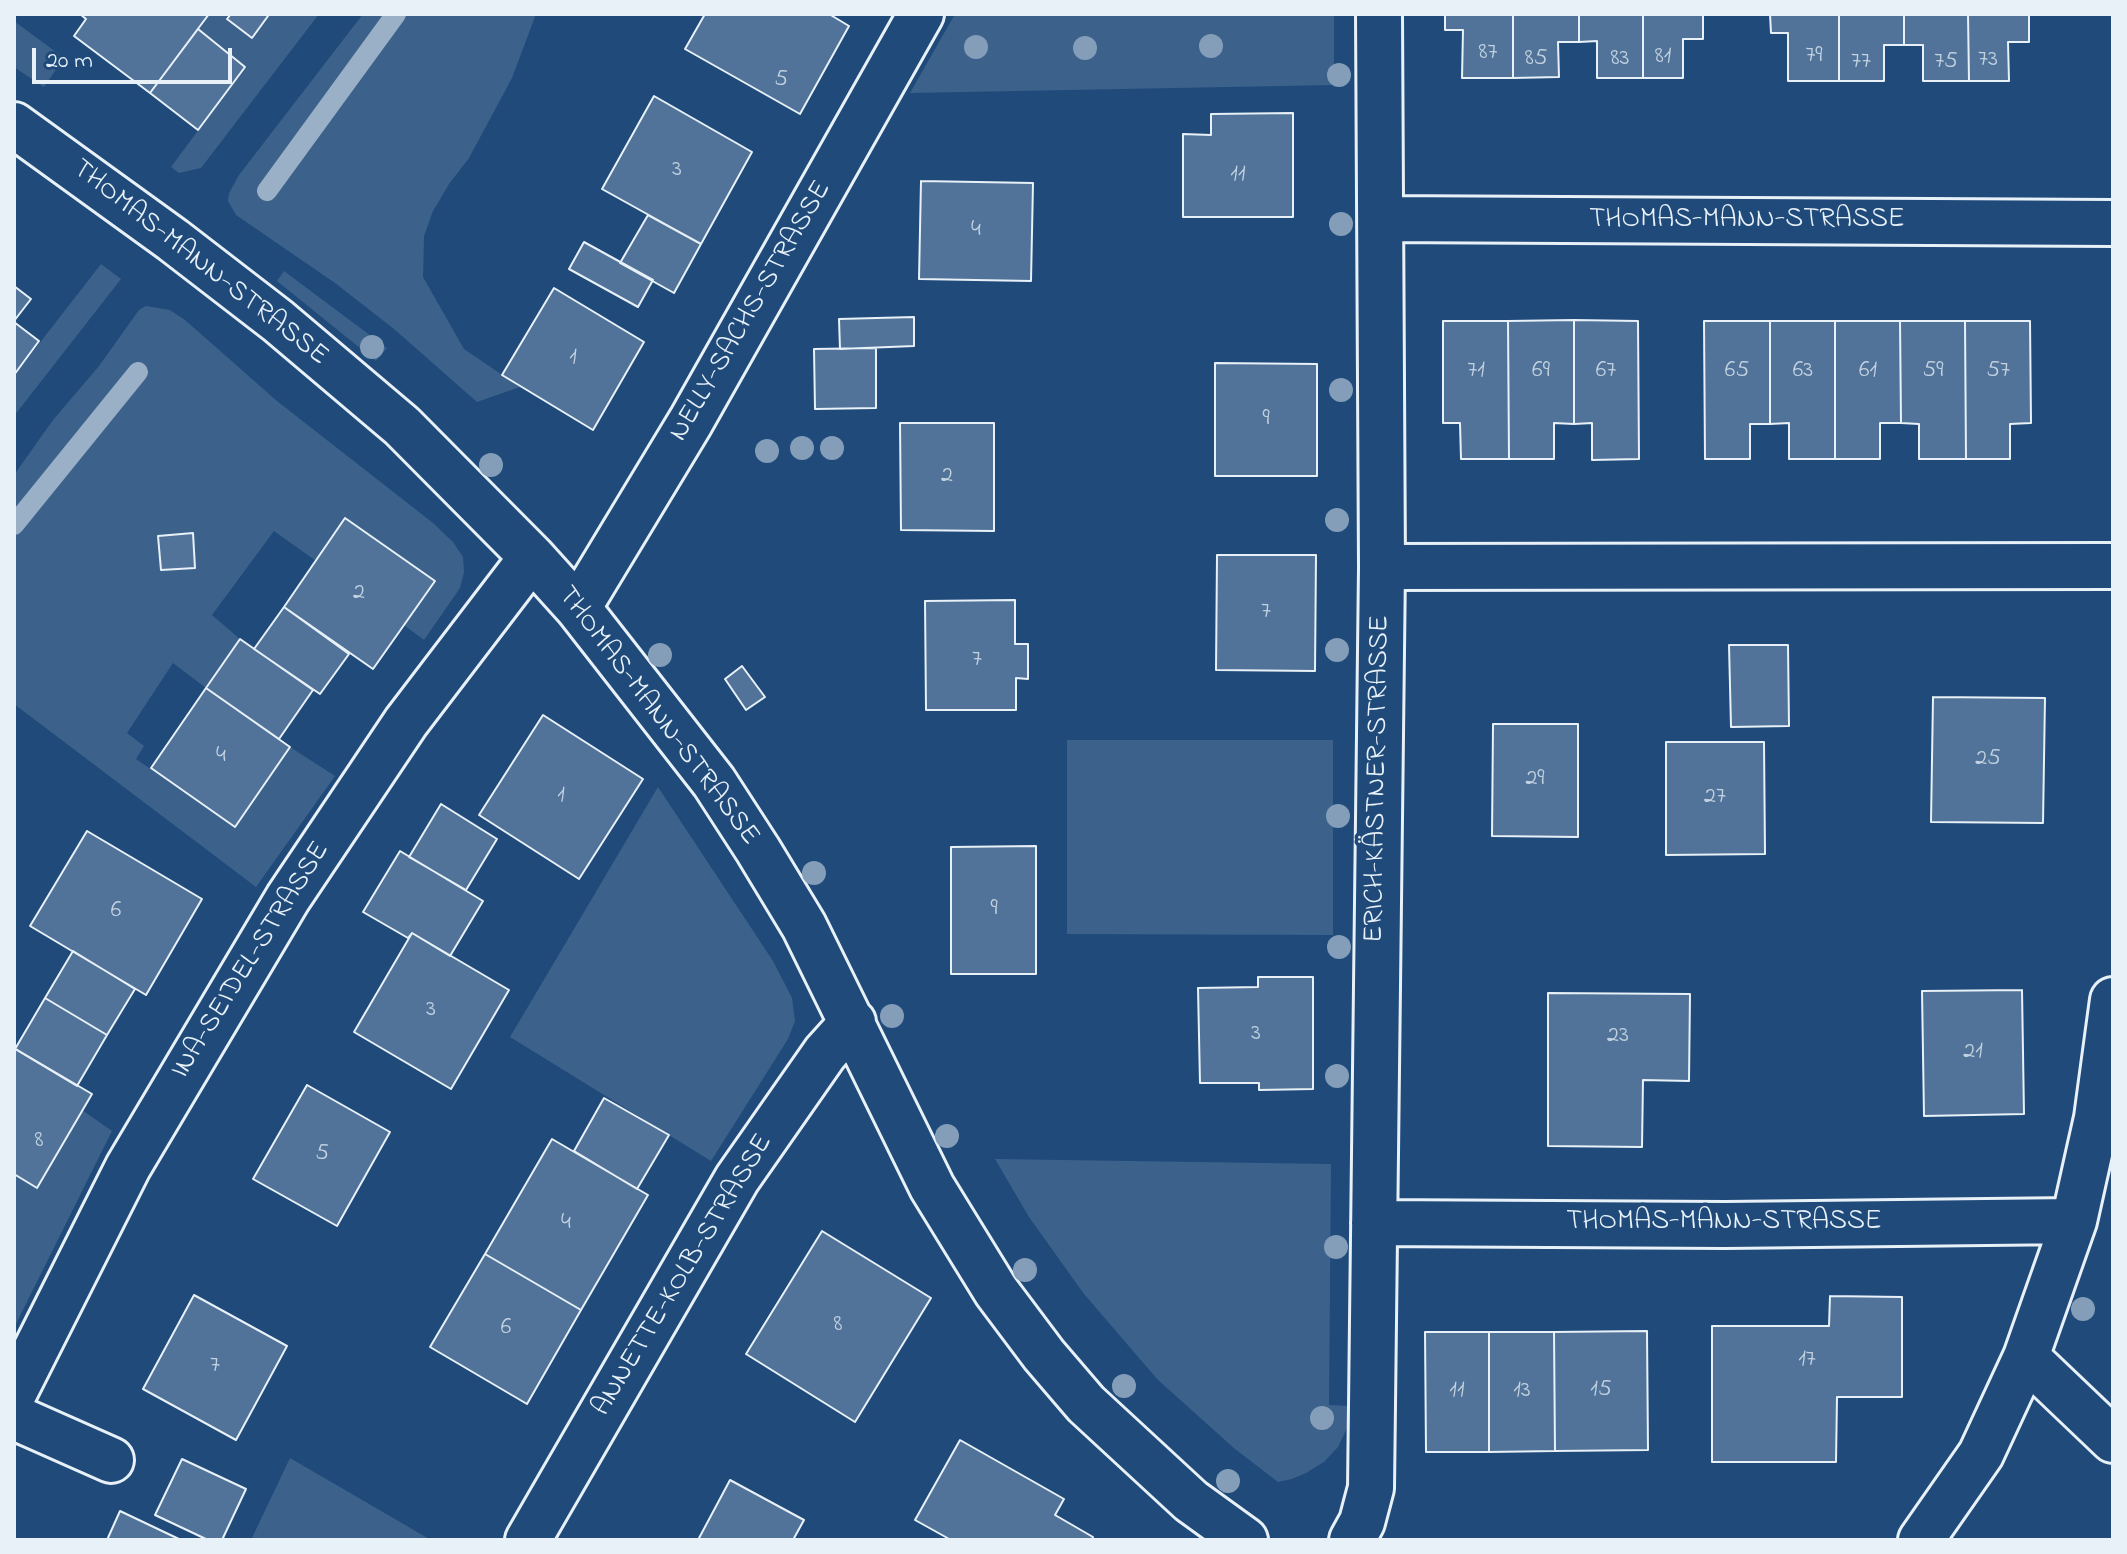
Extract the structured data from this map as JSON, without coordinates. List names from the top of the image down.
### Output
{
  "streets": {
    "street": [
      "THOMAS-MANN-STRASSE",
      "NELLY-SACHS-STRASSE",
      "ERICH-KÄSTNER-STRASSE",
      "INA-SEIDEL-STRASSE",
      "ANNETTE-KOLB-STRASSE"
    ]
  },
  "crossings": [
    ["THOMAS-MANN-STRASSE", "NELLY-SACHS-STRASSE"],
    ["THOMAS-MANN-STRASSE", "ERICH-KÄSTNER-STRASSE"],
    ["THOMAS-MANN-STRASSE", "INA-SEIDEL-STRASSE"],
    ["THOMAS-MANN-STRASSE", "ANNETTE-KOLB-STRASSE"]
  ],
  "house_numbers": [
    "87",
    "79",
    "81",
    "85",
    "83",
    "73",
    "77",
    "75",
    "5",
    "3",
    "11",
    "4",
    "1",
    "71",
    "69",
    "67",
    "65",
    "63",
    "61",
    "59",
    "57",
    "9",
    "2",
    "2",
    "7",
    "7",
    "4",
    "25",
    "29",
    "1",
    "27",
    "9",
    "6",
    "3",
    "3",
    "23",
    "21",
    "8",
    "5",
    "4",
    "8",
    "6",
    "17",
    "7",
    "15",
    "11",
    "13"
  ],
  "scale_bar": "20 m"
}
